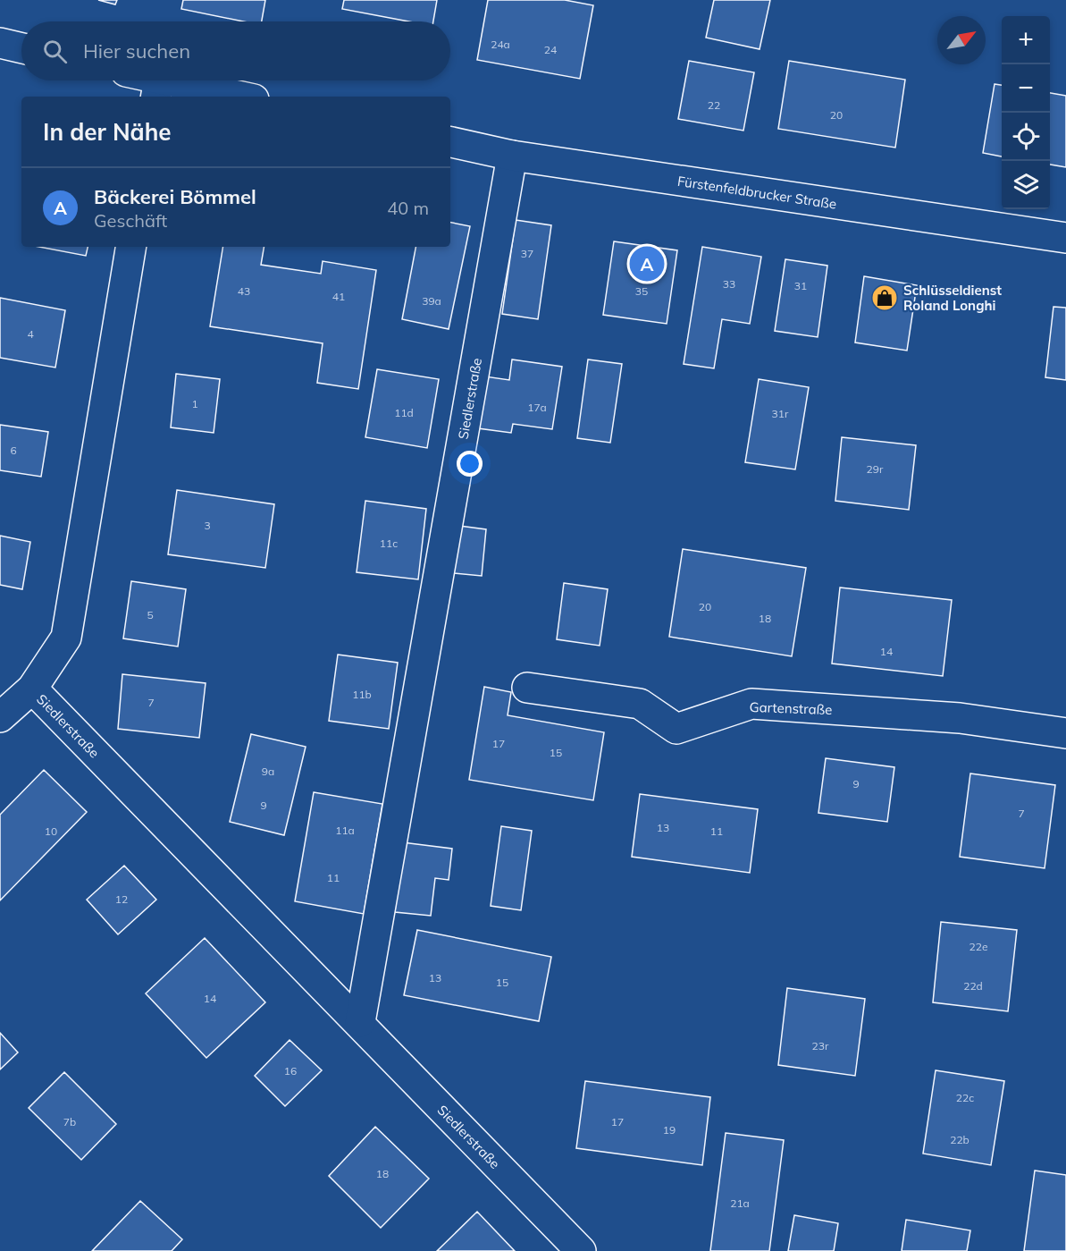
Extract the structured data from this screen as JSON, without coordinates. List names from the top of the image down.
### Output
{
  "streets": {
    "street": ["Fürstenfeldbrucker Straße", "Siedlerstraße", "Gartenstraße"]
  },
  "crossings": [
    ["Fürstenfeldbrucker Straße", "Siedlerstraße"]
  ],
  "places": {
    "shop": ["Schlüsseldienst Roland Longhi"]
  },
  "house_numbers": [
    "24a",
    "24",
    "22",
    "20",
    "37",
    "33",
    "31",
    "43",
    "35",
    "41",
    "39a",
    "4",
    "1",
    "17a",
    "11d",
    "31r",
    "6",
    "29r",
    "3",
    "11c",
    "20",
    "5",
    "18",
    "14",
    "11b",
    "7",
    "17",
    "15",
    "9a",
    "9",
    "9",
    "7",
    "13",
    "11a",
    "10",
    "11",
    "11",
    "12",
    "22e",
    "13",
    "15",
    "22d",
    "14",
    "23r",
    "16",
    "22c",
    "7b",
    "17",
    "19",
    "22b",
    "18",
    "21a"
  ],
  "north": "top right",
  "page": {
    "map_buttons": ["+", "−"],
    "search": "Hier suchen",
    "heading": "In der Nähe",
    "list": [
      {
        "mark": "A",
        "name": "Bäckerei Bömmel",
        "note": "Geschäft",
        "value": "40 m"
      }
    ],
    "pins": "A"
  }
}
